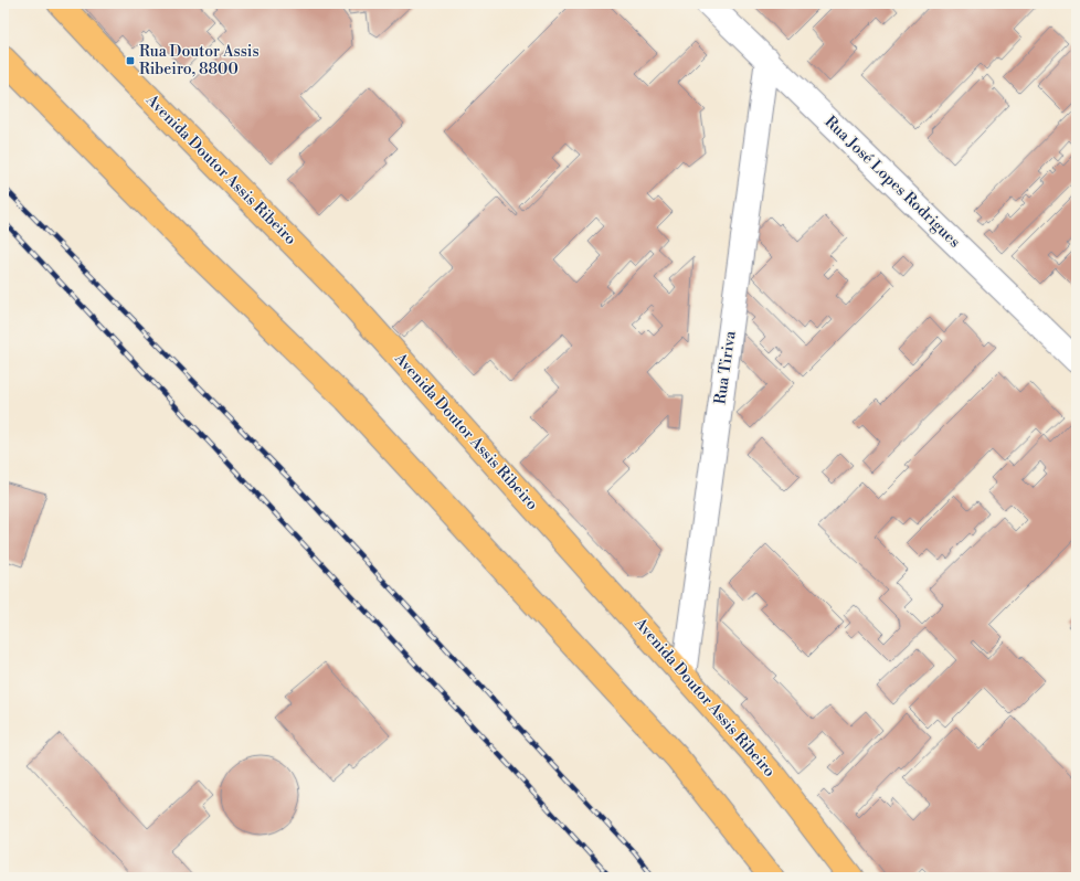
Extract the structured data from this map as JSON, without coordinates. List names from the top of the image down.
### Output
{
  "streets": {
    "main road": ["Avenida Doutor Assis Ribeiro"],
    "street": ["Rua José Lopes Rodrigues", "Rua Tiriva"]
  },
  "crossings": [
    ["Avenida Doutor Assis Ribeiro", "Rua Tiriva"],
    ["Rua José Lopes Rodrigues", "Rua Tiriva"]
  ],
  "places": {
    "transit": ["Rua Doutor Assis Ribeiro, 8800"]
  }
}
